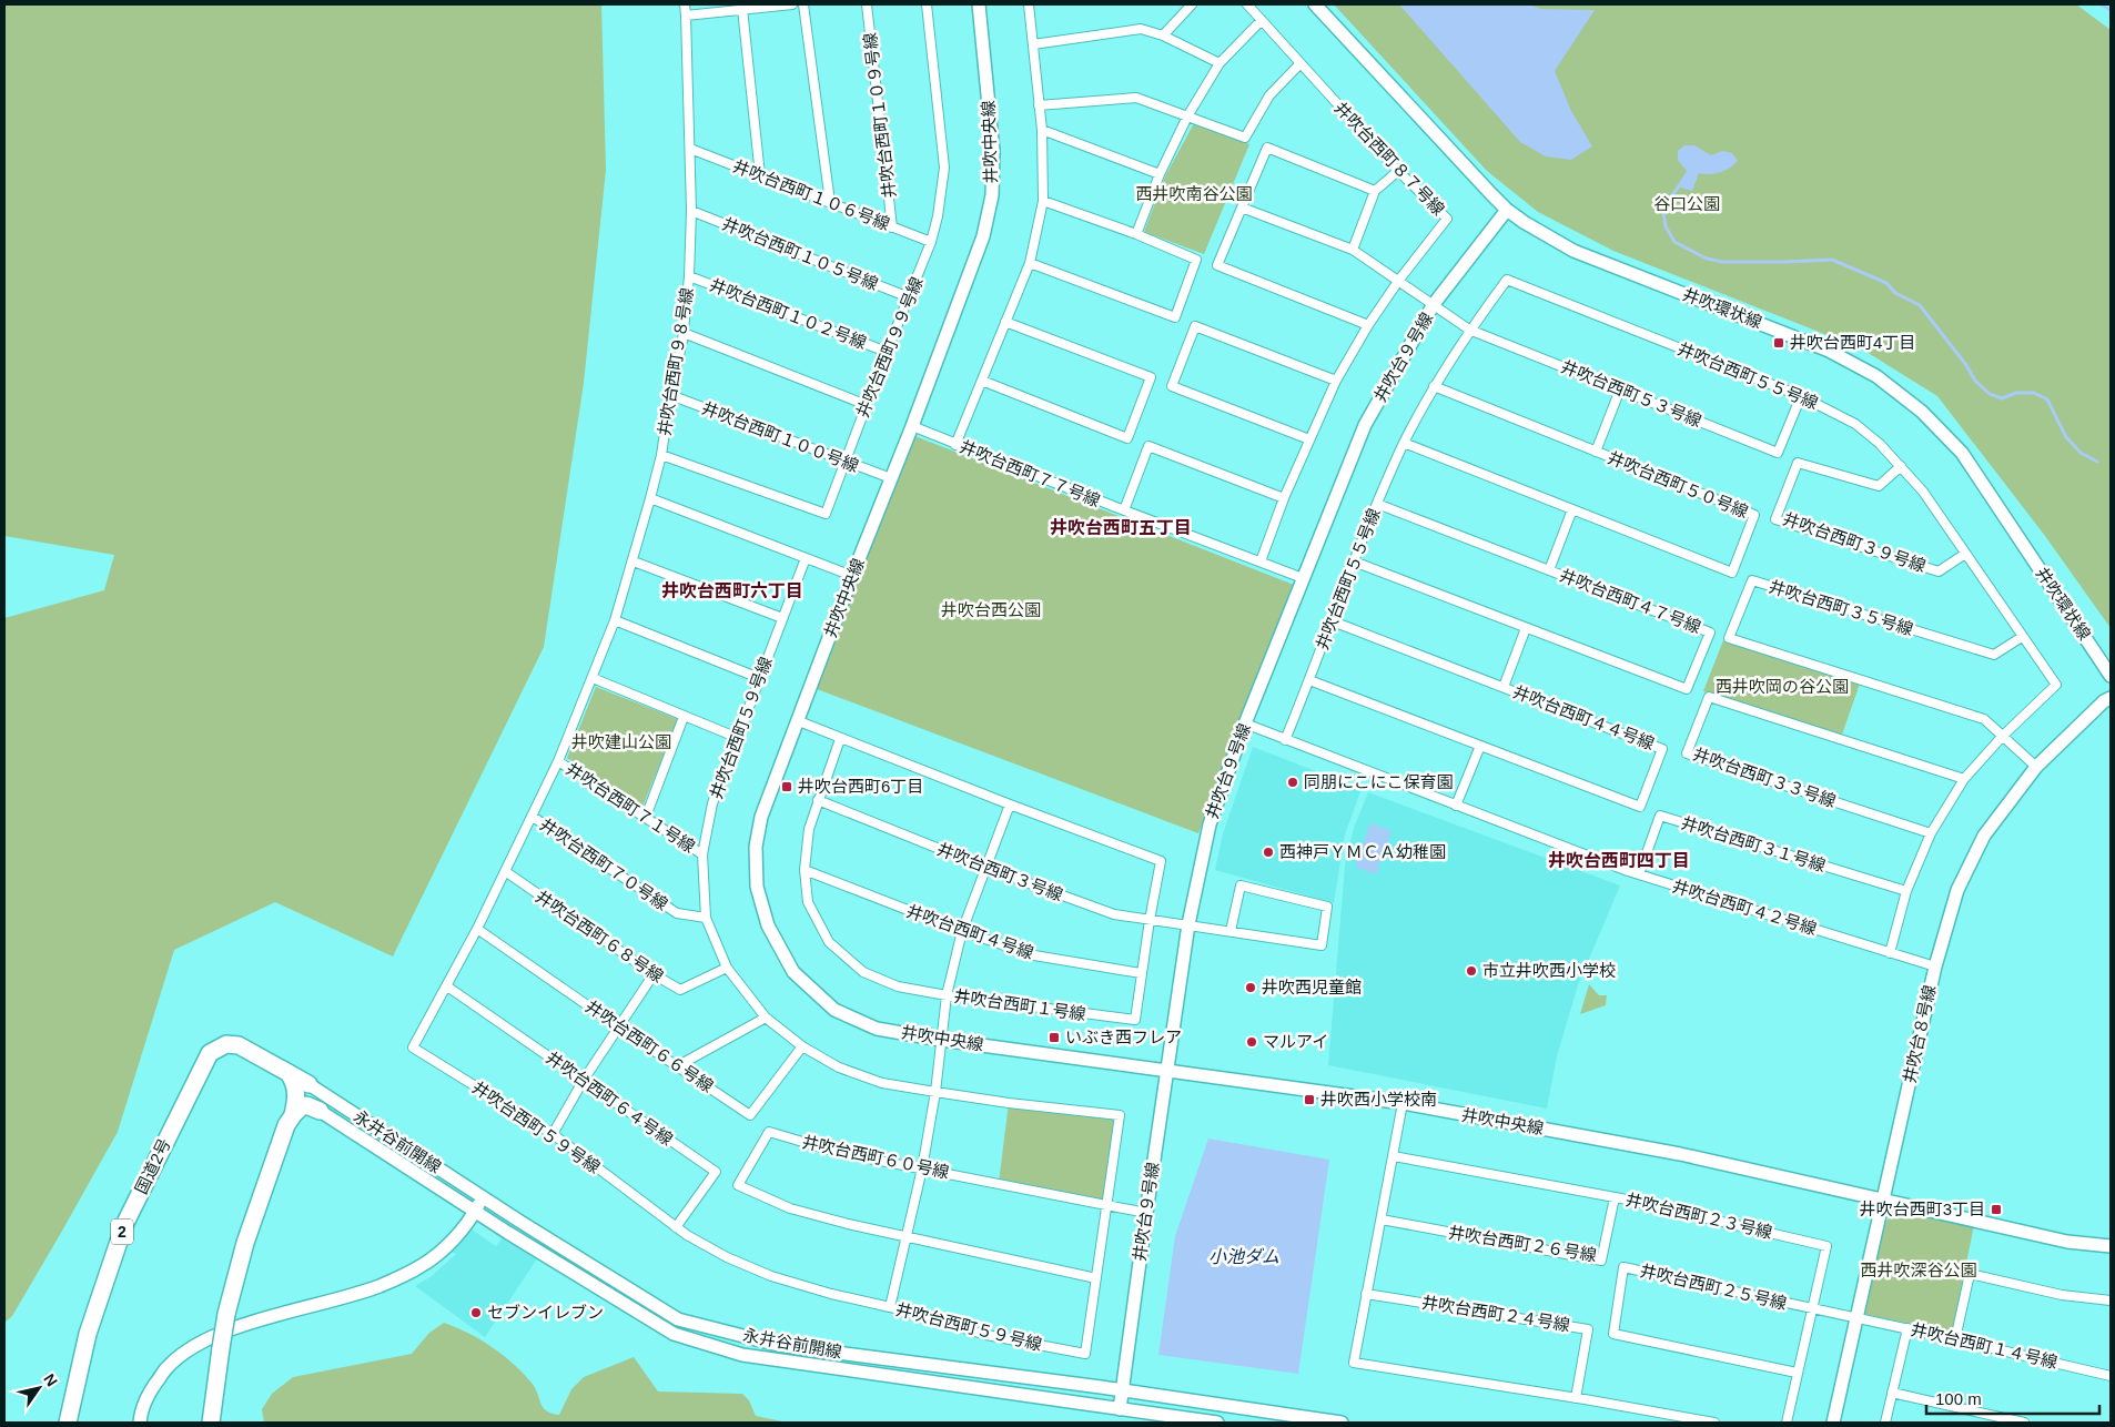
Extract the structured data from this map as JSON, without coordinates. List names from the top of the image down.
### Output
{
  "streets": {
    "highway": ["国道2号", "2"],
    "street": [
      "井吹台西町１０９号線",
      "井吹中央線",
      "井吹台西町８７号線",
      "井吹台西町１０６号線",
      "井吹台西町１０５号線",
      "井吹環状線",
      "井吹台西町１０２号線",
      "井吹台西町９９号線",
      "井吹台９号線",
      "井吹台西町９８号線",
      "井吹台西町５５号線",
      "井吹台西町５３号線",
      "井吹台西町１００号線",
      "井吹台西町７７号線",
      "井吹台西町５０号線",
      "井吹台西町３９号線",
      "井吹台西町４７号線",
      "井吹台西町３５号線",
      "井吹台西町４４号線",
      "井吹台西町５９号線",
      "井吹台西町３３号線",
      "井吹台西町７１号線",
      "井吹台西町３１号線",
      "井吹台西町７０号線",
      "井吹台西町３号線",
      "井吹台西町４２号線",
      "井吹台西町４号線",
      "井吹台西町６８号線",
      "井吹台西町１号線",
      "井吹台８号線",
      "井吹台西町６６号線",
      "井吹台西町６４号線",
      "永井谷前開線",
      "井吹台西町６０号線",
      "井吹台西町２３号線",
      "井吹台西町２６号線",
      "井吹台西町２５号線",
      "井吹台西町２４号線",
      "井吹台西町１４号線"
    ]
  },
  "crossings": [
    ["井吹台西町１０９号線", "井吹台西町１０６号線"],
    ["井吹中央線", "井吹台９号線"],
    ["井吹中央線", "井吹台西町１００号線"],
    ["井吹中央線", "井吹台西町７７号線"],
    ["井吹中央線", "井吹台西町１号線"],
    ["井吹中央線", "井吹台８号線"],
    ["井吹台西町８７号線", "井吹台西町５３号線"],
    ["井吹台西町８７号線", "井吹台西町７７号線"],
    ["井吹台西町１０６号線", "井吹台西町９９号線"],
    ["井吹台西町１０６号線", "井吹台西町９８号線"],
    ["井吹台西町１０５号線", "井吹台西町９９号線"],
    ["井吹台西町１０５号線", "井吹台西町９８号線"],
    ["井吹環状線", "井吹台９号線"],
    ["井吹台西町１０２号線", "井吹台西町９９号線"],
    ["井吹台西町１０２号線", "井吹台西町９８号線"],
    ["井吹台西町９９号線", "井吹台西町９８号線"],
    ["井吹台西町９９号線", "井吹台西町１００号線"],
    ["井吹台９号線", "井吹台西町５３号線"],
    ["井吹台９号線", "井吹台西町７７号線"],
    ["井吹台９号線", "井吹台西町３号線"],
    ["井吹台９号線", "井吹台西町４２号線"],
    ["井吹台９号線", "永井谷前開線"],
    ["井吹台９号線", "井吹台西町６０号線"],
    ["井吹台西町９８号線", "井吹台西町１００号線"],
    ["井吹台西町９８号線", "井吹台西町５９号線"],
    ["井吹台西町５５号線", "井吹台西町５３号線"],
    ["井吹台西町５５号線", "井吹台西町５０号線"],
    ["井吹台西町５５号線", "井吹台西町３９号線"],
    ["井吹台西町５５号線", "井吹台西町４７号線"],
    ["井吹台西町５５号線", "井吹台西町３５号線"],
    ["井吹台西町５５号線", "井吹台西町４４号線"],
    ["井吹台西町５５号線", "井吹台西町３３号線"],
    ["井吹台西町５５号線", "井吹台西町３１号線"],
    ["井吹台西町５５号線", "井吹台西町４２号線"],
    ["井吹台西町３５号線", "井吹台８号線"],
    ["井吹台西町５９号線", "井吹台西町７１号線"],
    ["井吹台西町５９号線", "井吹台西町７０号線"],
    ["井吹台西町５９号線", "井吹台西町６８号線"],
    ["井吹台西町５９号線", "井吹台西町６６号線"],
    ["井吹台西町５９号線", "井吹台西町６４号線"],
    ["井吹台西町５９号線", "井吹台西町６０号線"],
    ["井吹台西町３１号線", "井吹台西町４２号線"],
    ["井吹台西町３号線", "井吹台西町１号線"],
    ["井吹台西町４２号線", "井吹台８号線"],
    ["井吹台西町４号線", "井吹台西町１号線"],
    ["井吹台８号線", "井吹台西町２５号線"],
    ["井吹台８号線", "井吹台西町１４号線"],
    ["永井谷前開線", "国道2号"],
    ["井吹台西町２３号線", "井吹台西町２６号線"],
    ["井吹台西町２３号線", "井吹台西町２５号線"],
    ["井吹台西町２５号線", "井吹台西町１４号線"]
  ],
  "districts": ["井吹台西町五丁目", "井吹台西町六丁目", "井吹台西町四丁目"],
  "water": ["小池ダム"],
  "parks": [
    "西井吹南谷公園",
    "谷口公園",
    "井吹台西公園",
    "西井吹岡の谷公園",
    "井吹建山公園",
    "西井吹深谷公園"
  ],
  "places": {
    "transit": [
      "井吹台西町4丁目",
      "井吹台西町6丁目",
      "いぶき西フレア",
      "井吹西小学校南",
      "井吹台西町3丁目"
    ],
    "other": [
      "同朋にこにこ保育園",
      "西神戸ＹＭＣＡ幼稚園",
      "市立井吹西小学校",
      "井吹西児童館",
      "マルアイ",
      "セブンイレブン"
    ]
  },
  "scale_bar": "100 m",
  "north": "top right"
}
